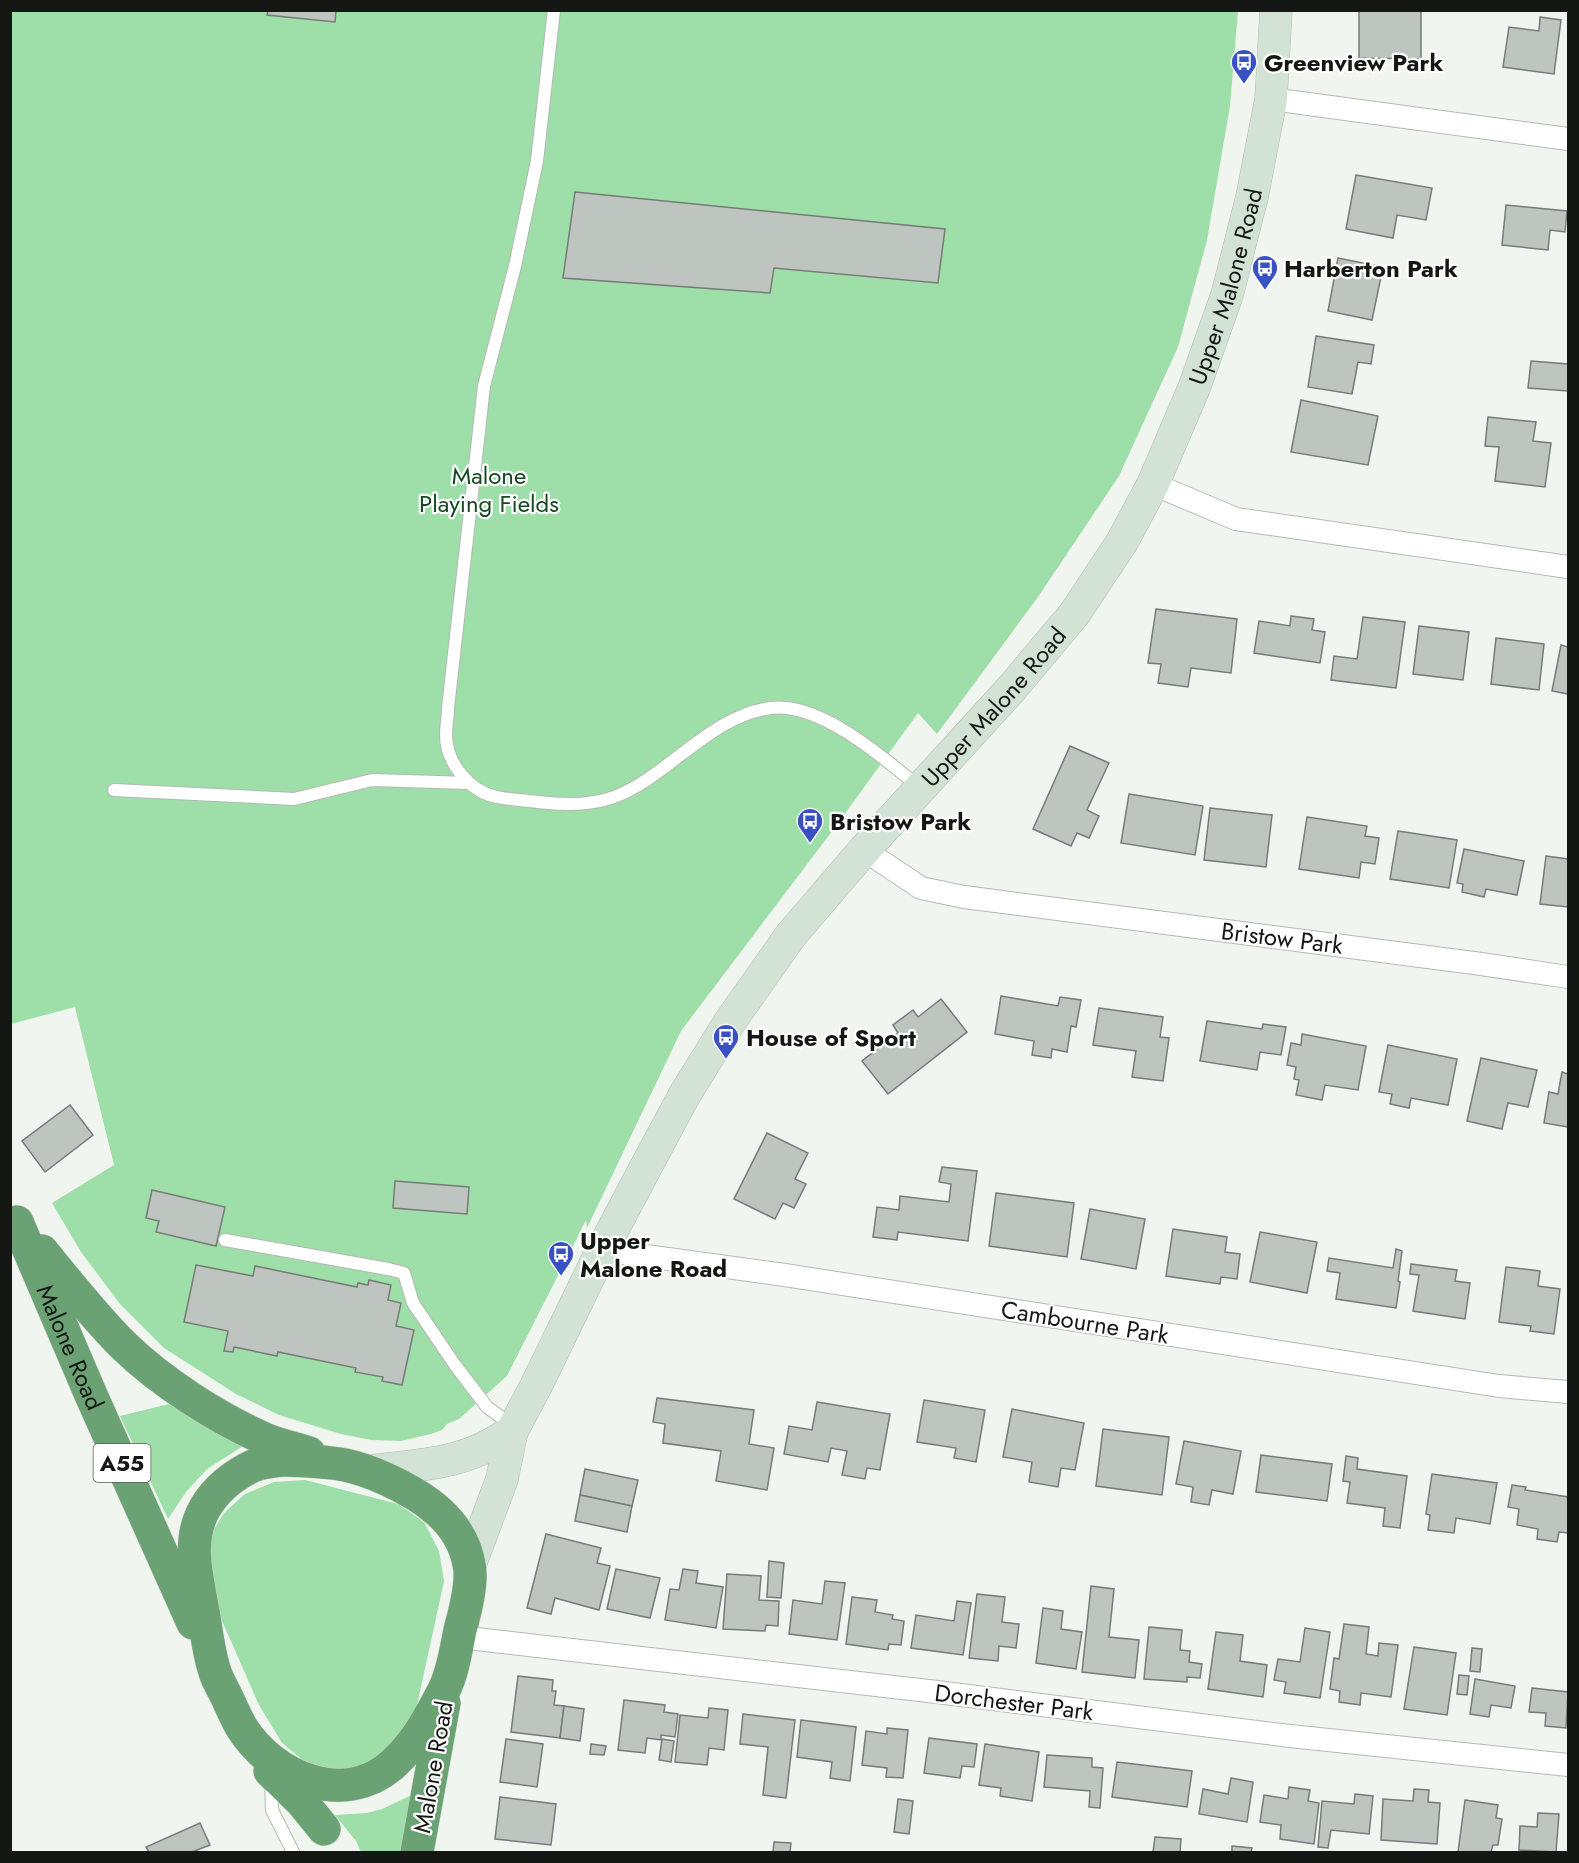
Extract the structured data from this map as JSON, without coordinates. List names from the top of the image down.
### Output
{
  "streets": {
    "highway": ["Malone Road", "A55"],
    "main road": ["Upper Malone Road"],
    "street": ["Bristow Park", "Cambourne Park", "Dorchester Park"]
  },
  "crossings": [
    ["Upper Malone Road", "Bristow Park"],
    ["Upper Malone Road", "Cambourne Park"],
    ["Upper Malone Road", "Malone Road"],
    ["Upper Malone Road", "A55"],
    ["Malone Road", "A55"],
    ["A55", "Dorchester Park"]
  ],
  "parks": ["Malone Playing Fields"],
  "places": {
    "bus stop": [
      "Greenview Park",
      "Harberton Park",
      "Bristow Park",
      "House of Sport",
      "Upper Malone Road"
    ]
  }
}
